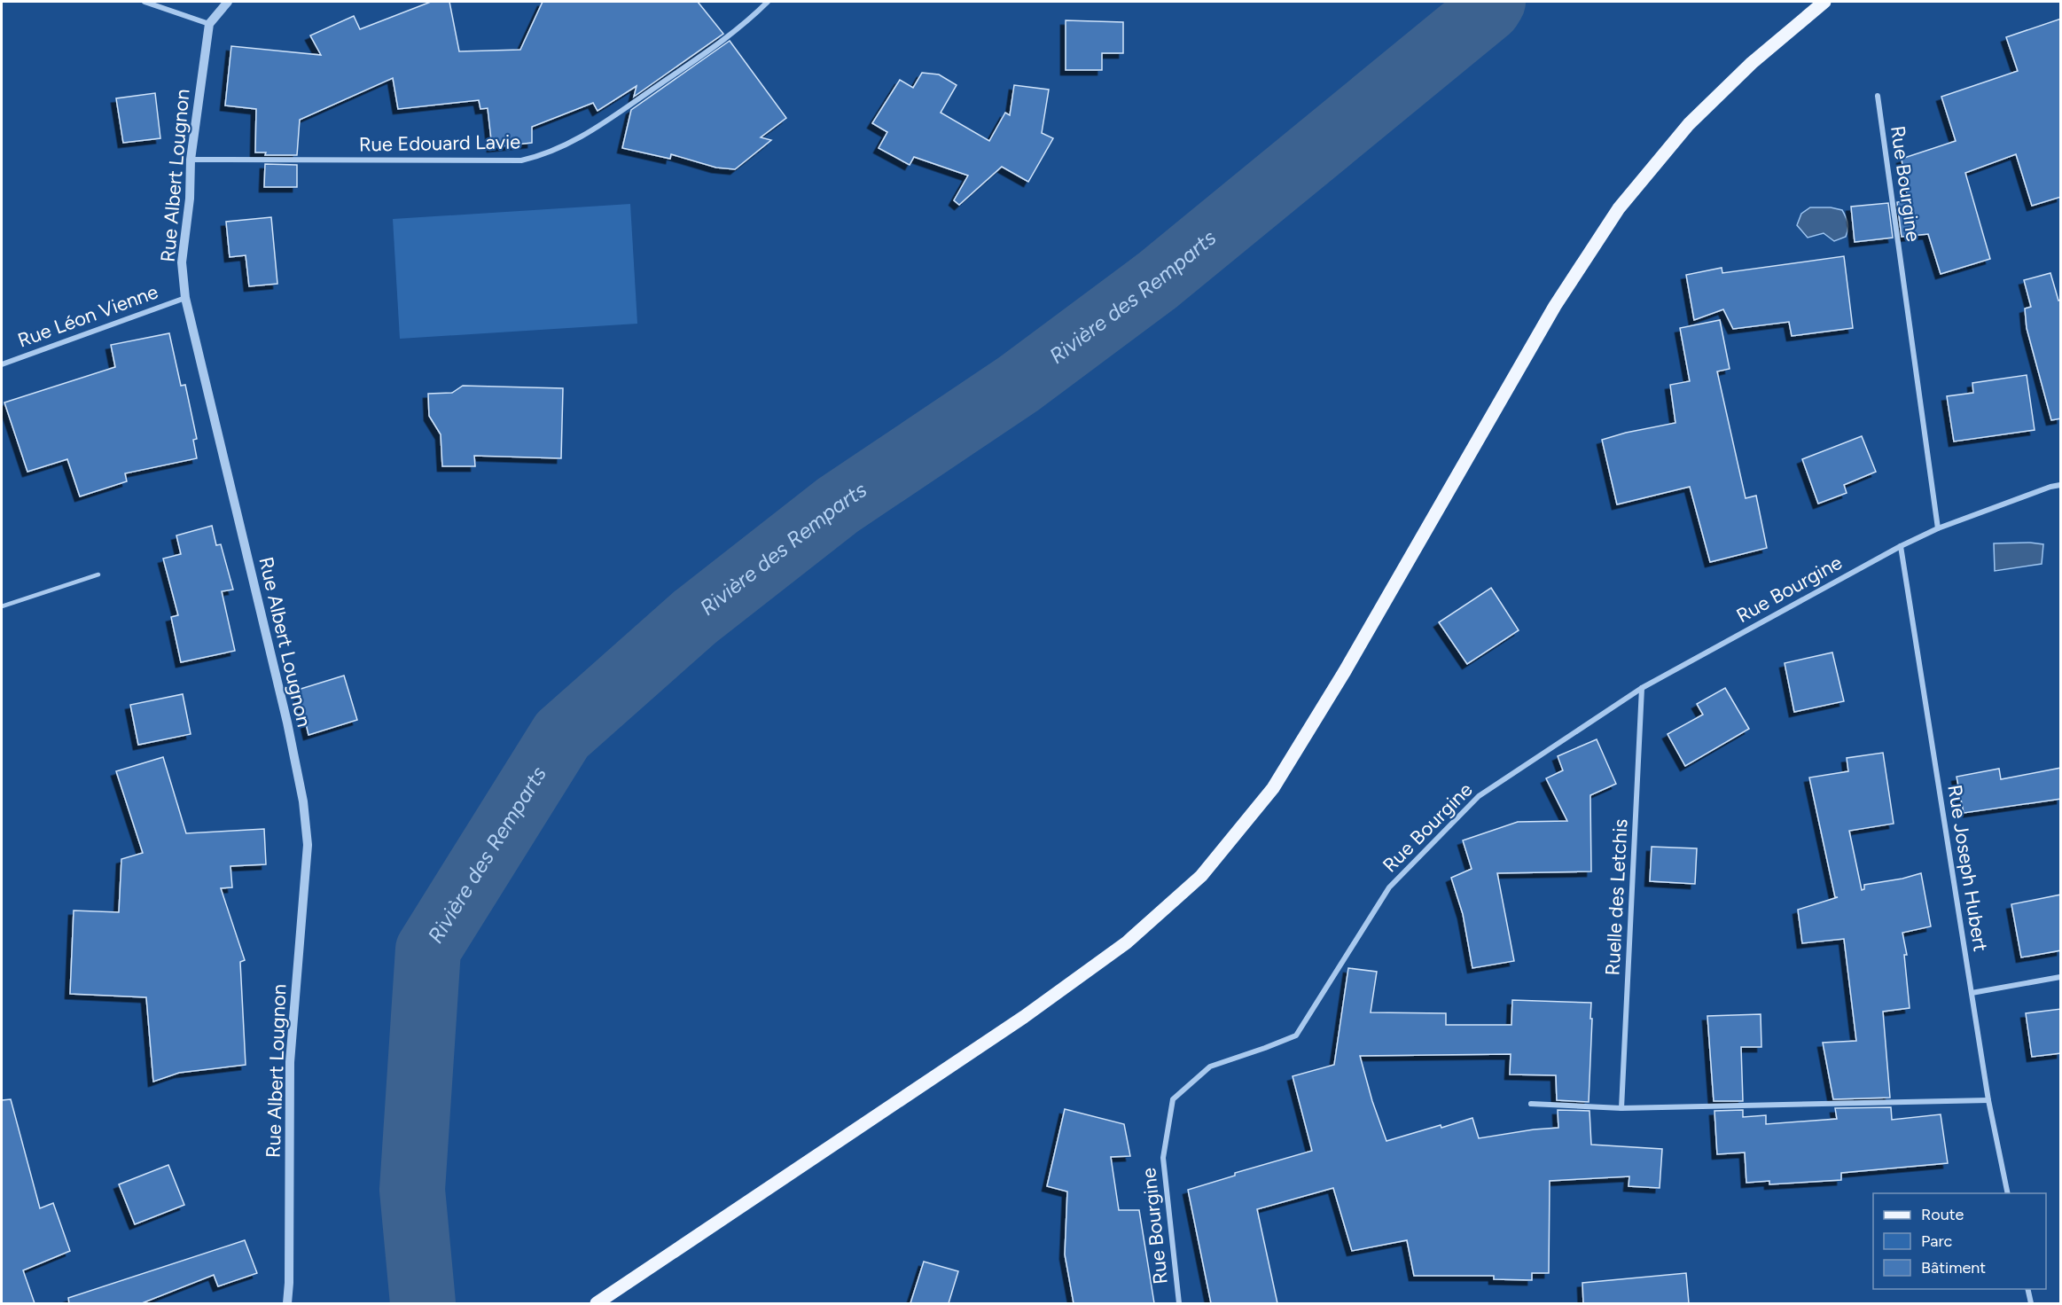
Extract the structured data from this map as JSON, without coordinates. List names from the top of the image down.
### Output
{
  "streets": {
    "street": [
      "Rue Edouard Lavie",
      "Rue Albert Lougnon",
      "Rue Bourgine",
      "Rue Léon Vienne",
      "Rue Joseph Hubert",
      "Ruelle des Letchis"
    ]
  },
  "crossings": [
    ["Rue Edouard Lavie", "Rue Albert Lougnon"],
    ["Rue Albert Lougnon", "Rue Léon Vienne"],
    ["Rue Bourgine", "Rue Joseph Hubert"],
    ["Rue Bourgine", "Ruelle des Letchis"]
  ],
  "water": ["Rivière des Remparts"],
  "legend": ["Route", "Parc", "Bâtiment"]
}
